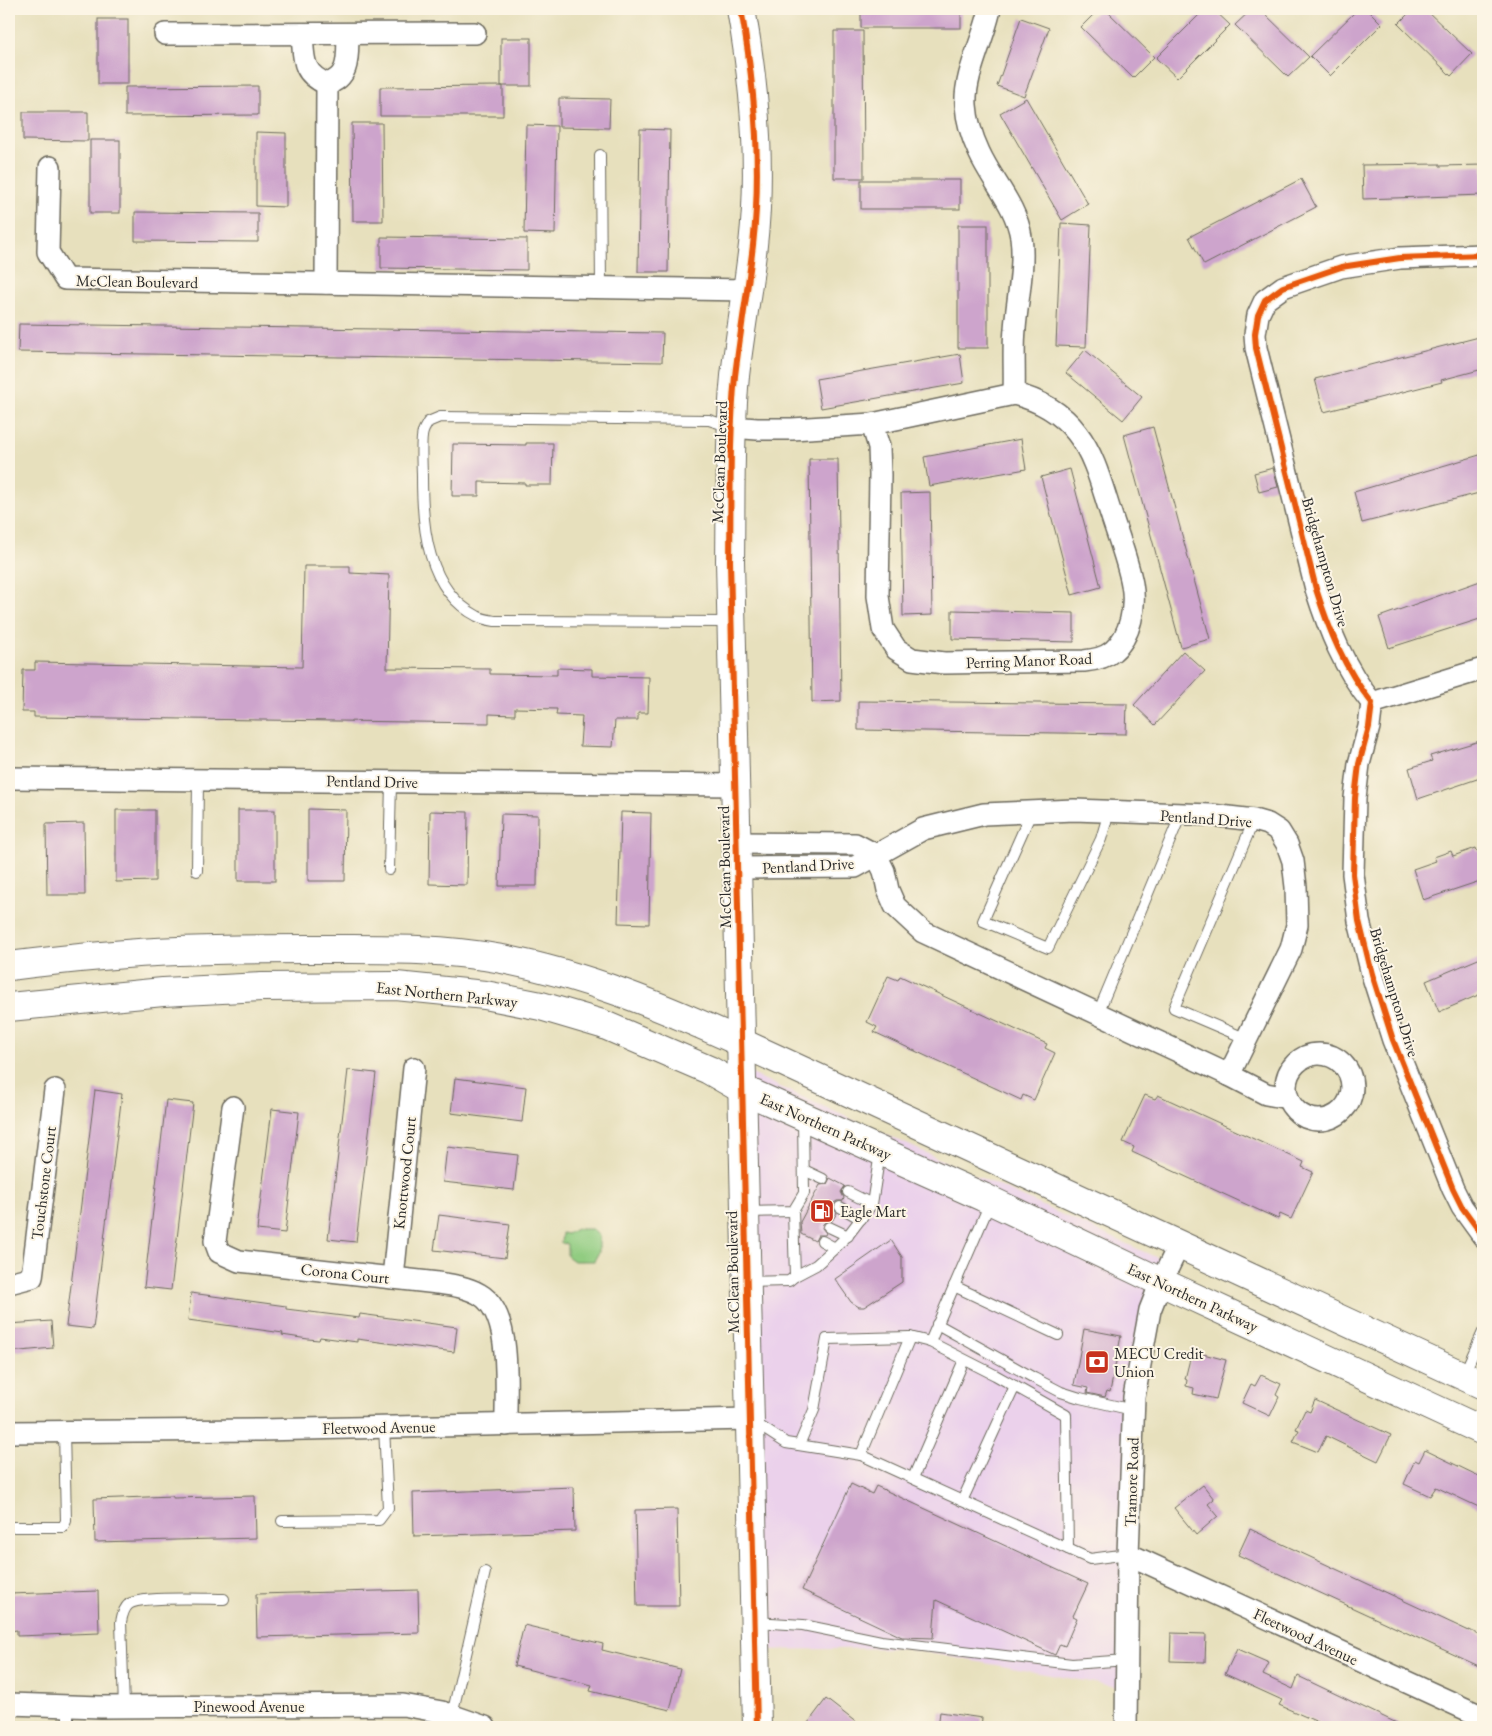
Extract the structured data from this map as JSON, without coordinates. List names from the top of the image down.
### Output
{
  "streets": {
    "main road": ["McClean Boulevard", "East Northern Parkway"],
    "street": [
      "Bridgehampton Drive",
      "Perring Manor Road",
      "Pentland Drive",
      "Knottwood Court",
      "Touchstone Court",
      "Corona Court",
      "Fleetwood Avenue",
      "Tramore Road",
      "Pinewood Avenue"
    ]
  },
  "crossings": [
    ["McClean Boulevard", "Perring Manor Road"],
    ["McClean Boulevard", "Pentland Drive"],
    ["McClean Boulevard", "East Northern Parkway"],
    ["McClean Boulevard", "Fleetwood Avenue"],
    ["East Northern Parkway", "Tramore Road"],
    ["Knottwood Court", "Corona Court"],
    ["Corona Court", "Fleetwood Avenue"],
    ["Fleetwood Avenue", "Tramore Road"]
  ],
  "places": {
    "fuel station": ["Eagle Mart"],
    "bank": ["MECU Credit Union"]
  }
}
